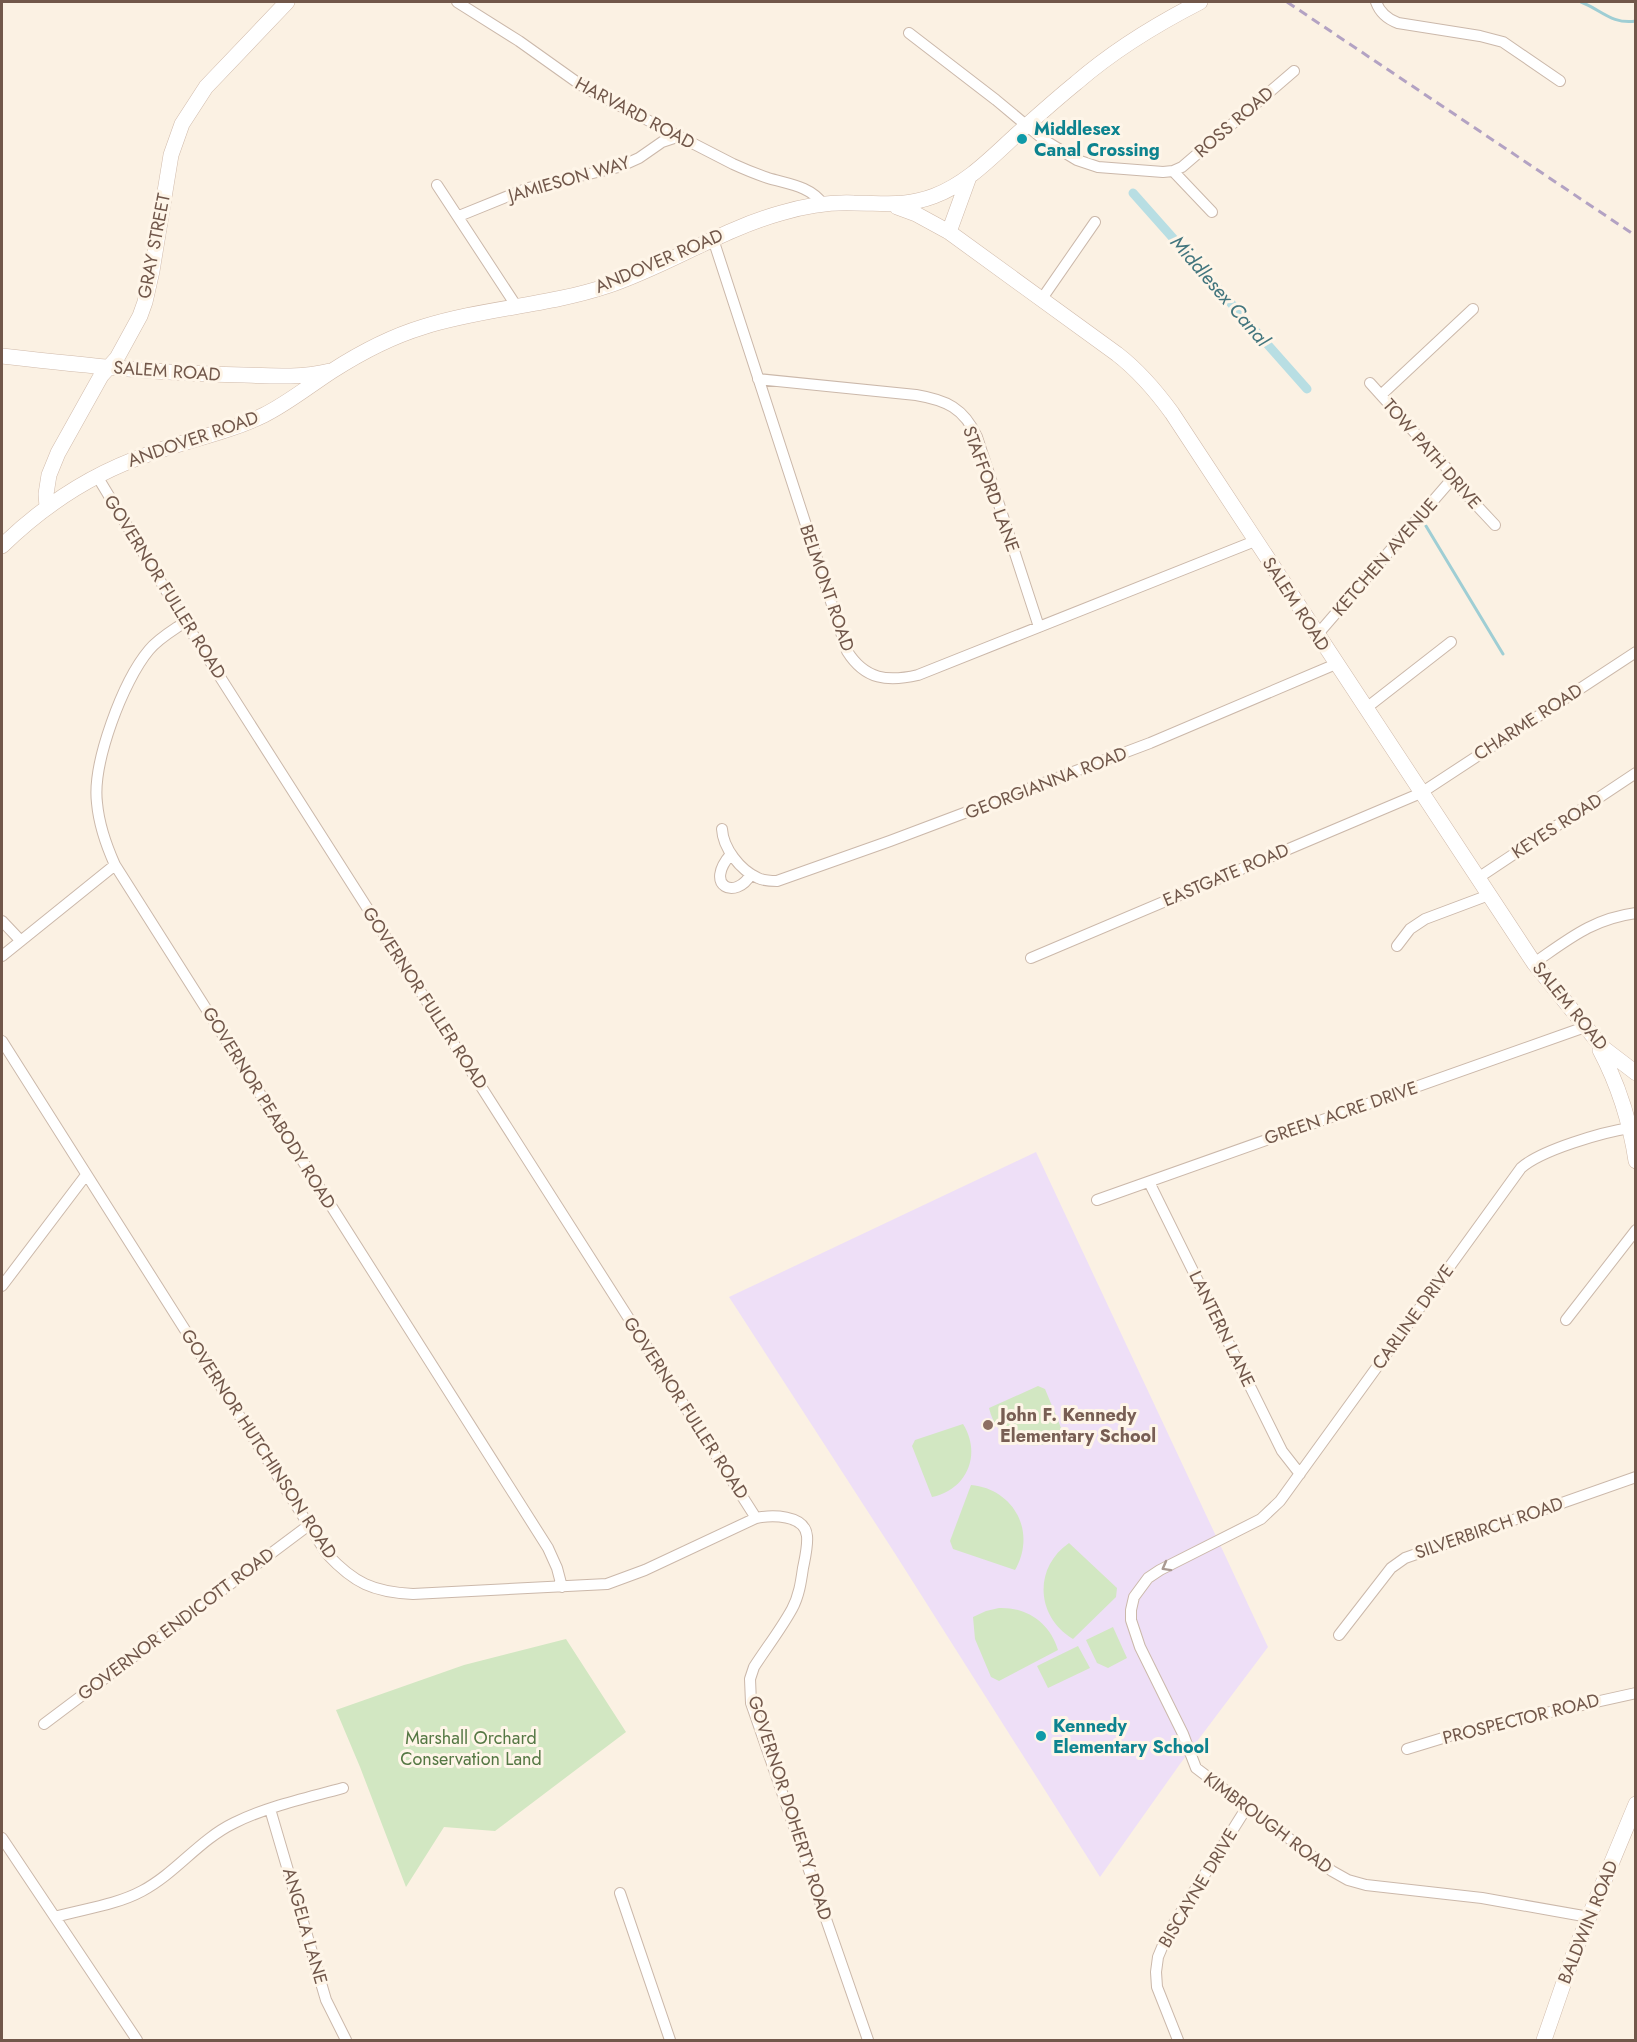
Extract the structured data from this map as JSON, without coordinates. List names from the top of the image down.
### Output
{
  "streets": {
    "main road": [
      "GRAY STREET",
      "ANDOVER ROAD",
      "SALEM ROAD",
      "BALDWIN ROAD"
    ],
    "street": [
      "HARVARD ROAD",
      "ROSS ROAD",
      "JAMIESON WAY",
      "TOW PATH DRIVE",
      "STAFFORD LANE",
      "KETCHEN AVENUE",
      "GOVERNOR FULLER ROAD",
      "BELMONT ROAD",
      "CHARME ROAD",
      "GEORGIANNA ROAD",
      "KEYES ROAD",
      "EASTGATE ROAD",
      "GOVERNOR PEABODY ROAD",
      "GREEN ACRE DRIVE",
      "CARLINE DRIVE",
      "LANTERN LANE",
      "GOVERNOR HUTCHINSON ROAD",
      "SILVERBIRCH ROAD",
      "GOVERNOR ENDICOTT ROAD",
      "PROSPECTOR ROAD",
      "GOVERNOR DOHERTY ROAD",
      "KIMBROUGH ROAD",
      "BISCAYNE DRIVE",
      "ANGELA LANE"
    ]
  },
  "crossings": [
    ["HARVARD ROAD", "JAMIESON WAY"],
    ["HARVARD ROAD", "ANDOVER ROAD"],
    ["GRAY STREET", "ANDOVER ROAD"],
    ["GRAY STREET", "SALEM ROAD"],
    ["ANDOVER ROAD", "SALEM ROAD"],
    ["ANDOVER ROAD", "GOVERNOR FULLER ROAD"],
    ["ANDOVER ROAD", "BELMONT ROAD"],
    ["SALEM ROAD", "KETCHEN AVENUE"],
    ["SALEM ROAD", "BELMONT ROAD"],
    ["SALEM ROAD", "CHARME ROAD"],
    ["SALEM ROAD", "GEORGIANNA ROAD"],
    ["SALEM ROAD", "KEYES ROAD"],
    ["SALEM ROAD", "EASTGATE ROAD"],
    ["SALEM ROAD", "GREEN ACRE DRIVE"],
    ["TOW PATH DRIVE", "KETCHEN AVENUE"],
    ["STAFFORD LANE", "BELMONT ROAD"],
    ["GOVERNOR FULLER ROAD", "GOVERNOR PEABODY ROAD"],
    ["GOVERNOR FULLER ROAD", "GOVERNOR HUTCHINSON ROAD"],
    ["GOVERNOR FULLER ROAD", "GOVERNOR DOHERTY ROAD"],
    ["CHARME ROAD", "EASTGATE ROAD"],
    ["GOVERNOR PEABODY ROAD", "GOVERNOR HUTCHINSON ROAD"],
    ["GREEN ACRE DRIVE", "LANTERN LANE"],
    ["CARLINE DRIVE", "LANTERN LANE"],
    ["CARLINE DRIVE", "KIMBROUGH ROAD"],
    ["GOVERNOR HUTCHINSON ROAD", "GOVERNOR ENDICOTT ROAD"],
    ["GOVERNOR HUTCHINSON ROAD", "GOVERNOR DOHERTY ROAD"],
    ["KIMBROUGH ROAD", "BISCAYNE DRIVE"],
    ["KIMBROUGH ROAD", "BALDWIN ROAD"]
  ],
  "water": ["Middlesex Canal"],
  "parks": ["Marshall Orchard Conservation Land"],
  "places": ["Middlesex Canal Crossing", "John F. Kennedy Elementary School", "Kennedy Elementary School"]
}
